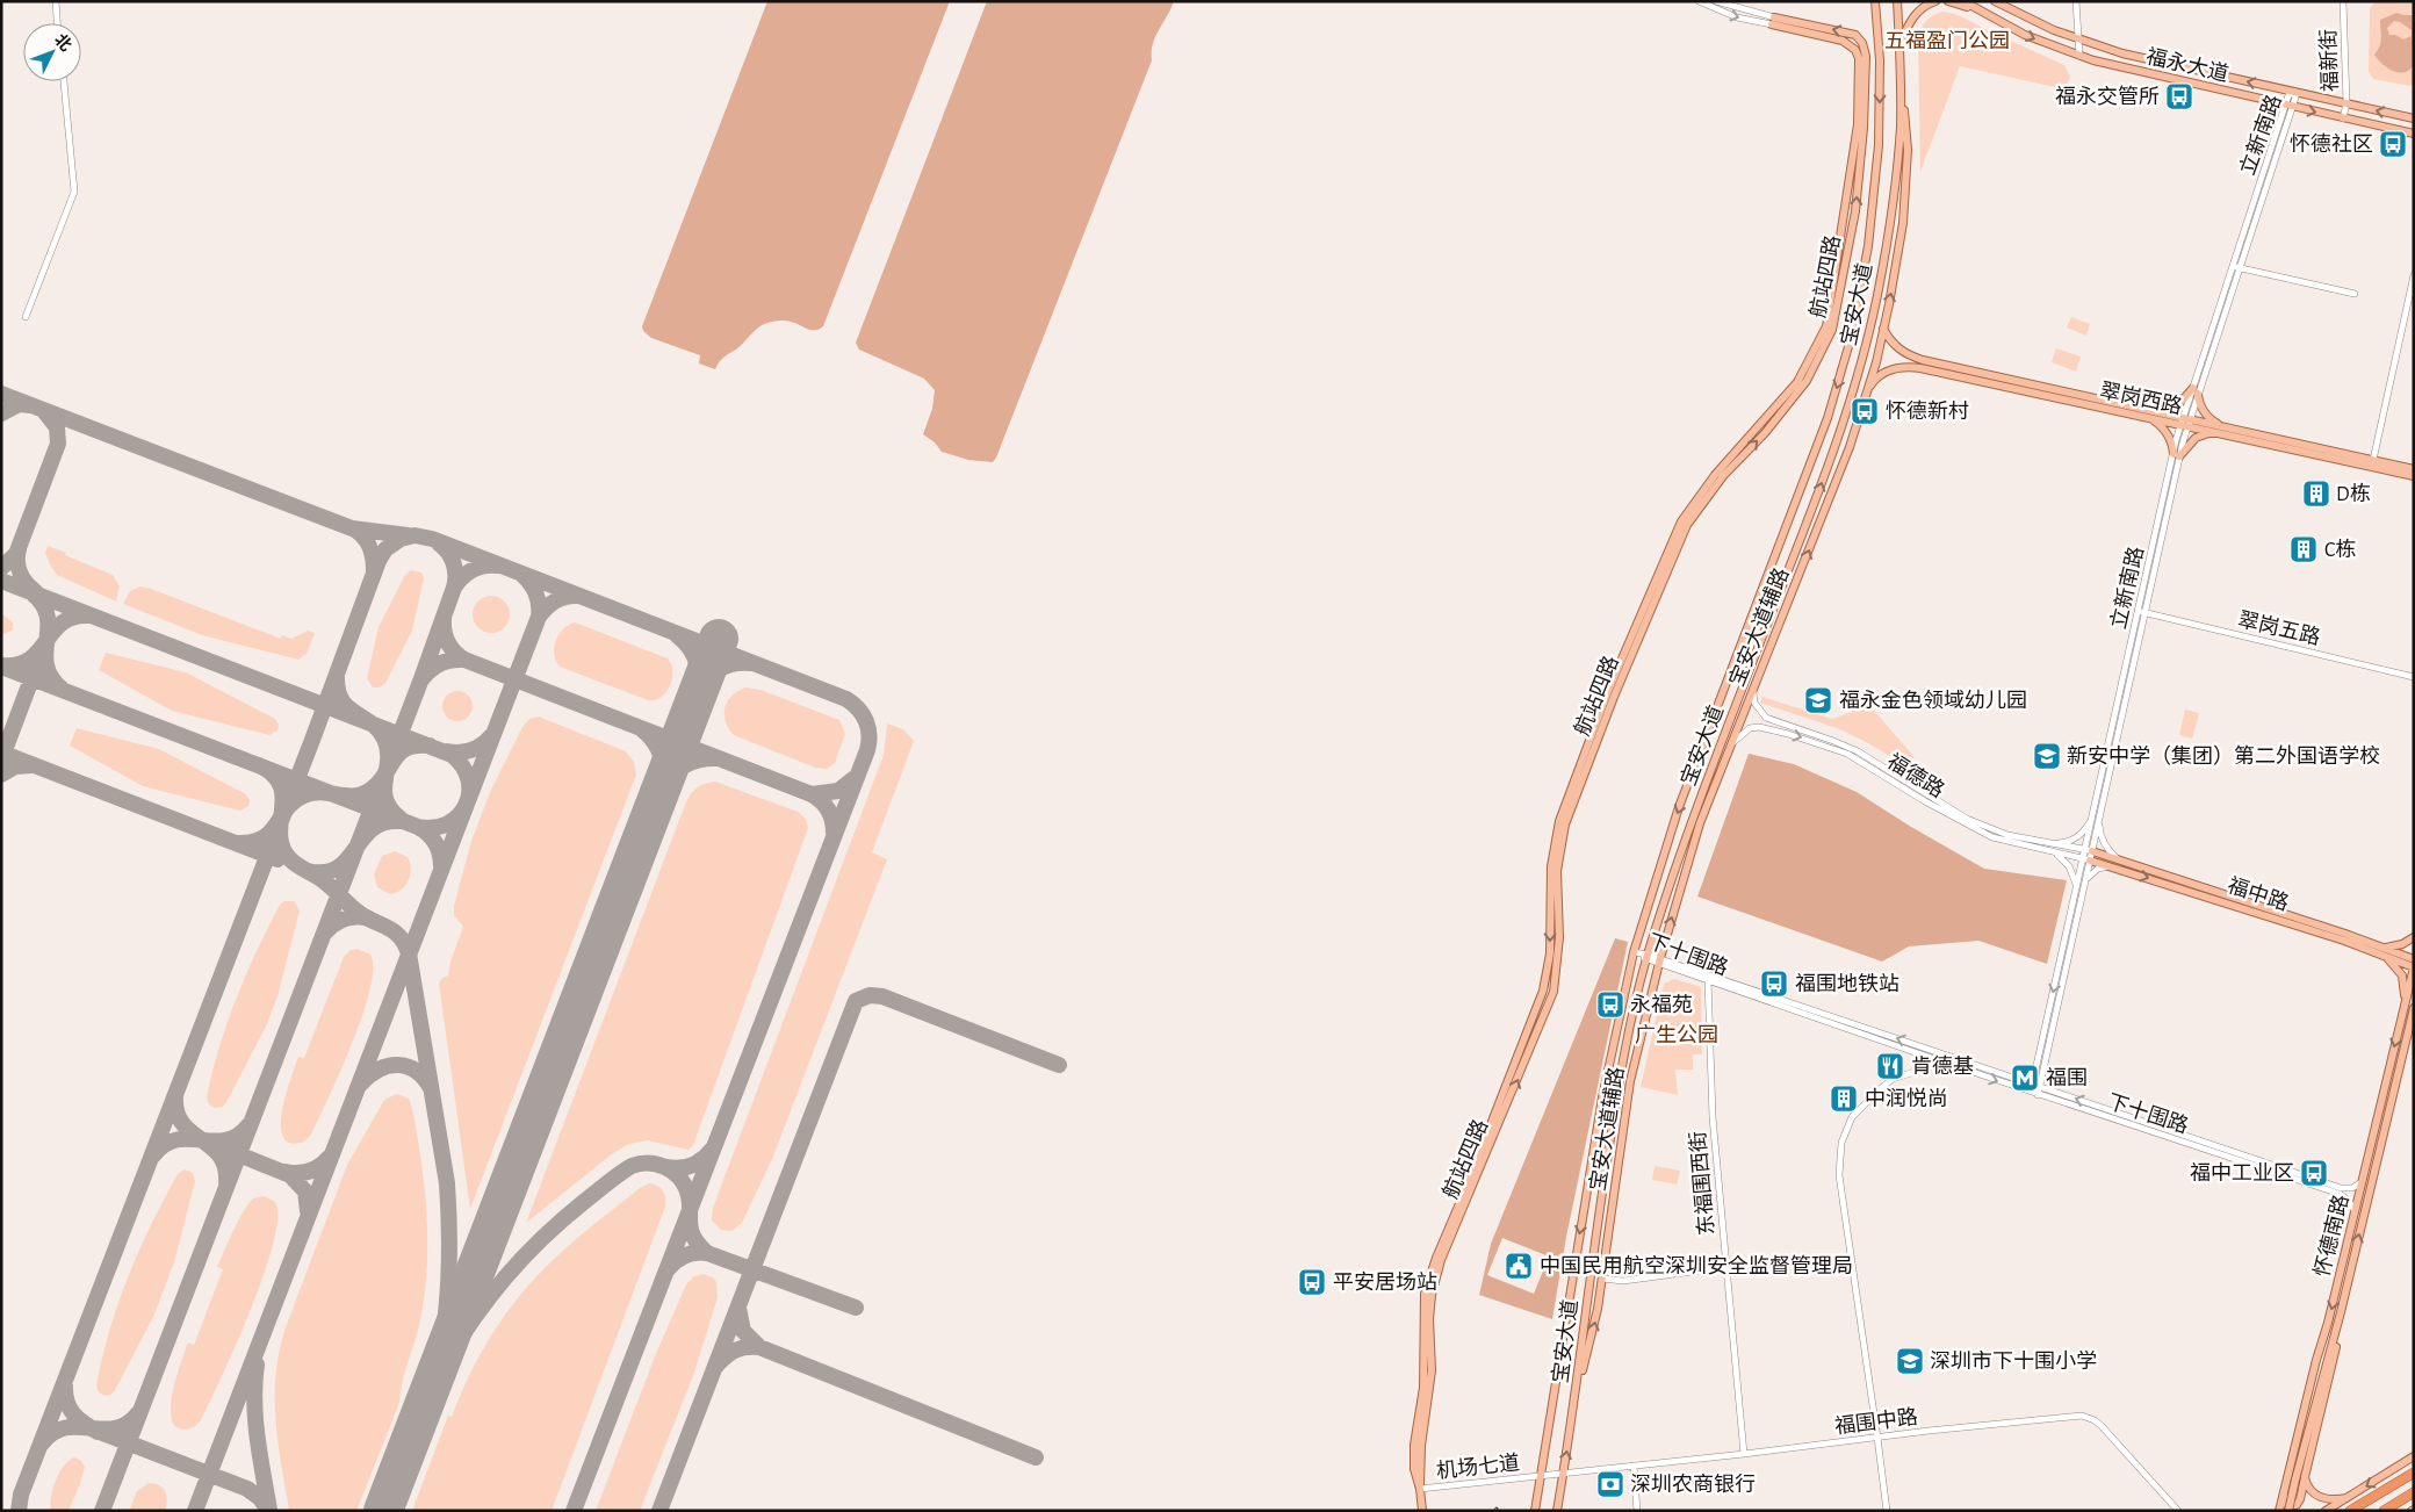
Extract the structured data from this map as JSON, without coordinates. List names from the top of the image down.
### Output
{
  "streets": {
    "main road": [
      "福永大道",
      "航站四路",
      "宝安大道",
      "翠岗西路",
      "宝安大道辅路",
      "福中路",
      "怀德南路"
    ],
    "street": [
      "福新街",
      "立新南路",
      "翠岗五路",
      "福德路",
      "下十围路",
      "东福围西街",
      "福围中路",
      "机场七道"
    ]
  },
  "crossings": [
    ["福新街", "福永大道"],
    ["福永大道", "立新南路"],
    ["立新南路", "翠岗西路"],
    ["立新南路", "翠岗五路"],
    ["立新南路", "福德路"],
    ["立新南路", "福中路"],
    ["立新南路", "下十围路"],
    ["航站四路", "机场七道"],
    ["宝安大道", "宝安大道辅路"],
    ["宝安大道", "下十围路"],
    ["宝安大道", "福围中路"],
    ["宝安大道", "机场七道"],
    ["翠岗西路", "宝安大道辅路"],
    ["宝安大道辅路", "福德路"],
    ["宝安大道辅路", "下十围路"],
    ["福德路", "福中路"],
    ["福中路", "怀德南路"],
    ["下十围路", "东福围西街"],
    ["下十围路", "怀德南路"],
    ["东福围西街", "福围中路"],
    ["福围中路", "机场七道"]
  ],
  "one_way": ["宝安大道辅路"],
  "parks": ["五福盈门公园", "广生公园"],
  "places": {
    "bus stop": [
      "福永交管所",
      "怀德社区",
      "怀德新村",
      "福围地铁站",
      "永福苑",
      "福中工业区",
      "平安居场站"
    ],
    "building": ["D栋", "C栋", "中润悦尚"],
    "school or university": ["福永金色领域幼儿园", "新安中学（集团）第二外国语学校", "深圳市下十围小学"],
    "restaurant": ["肯德基"],
    "metro station": ["福围"],
    "public building": ["中国民用航空深圳安全监督管理局"],
    "bank": ["深圳农商银行"]
  },
  "north": "top right"
}
